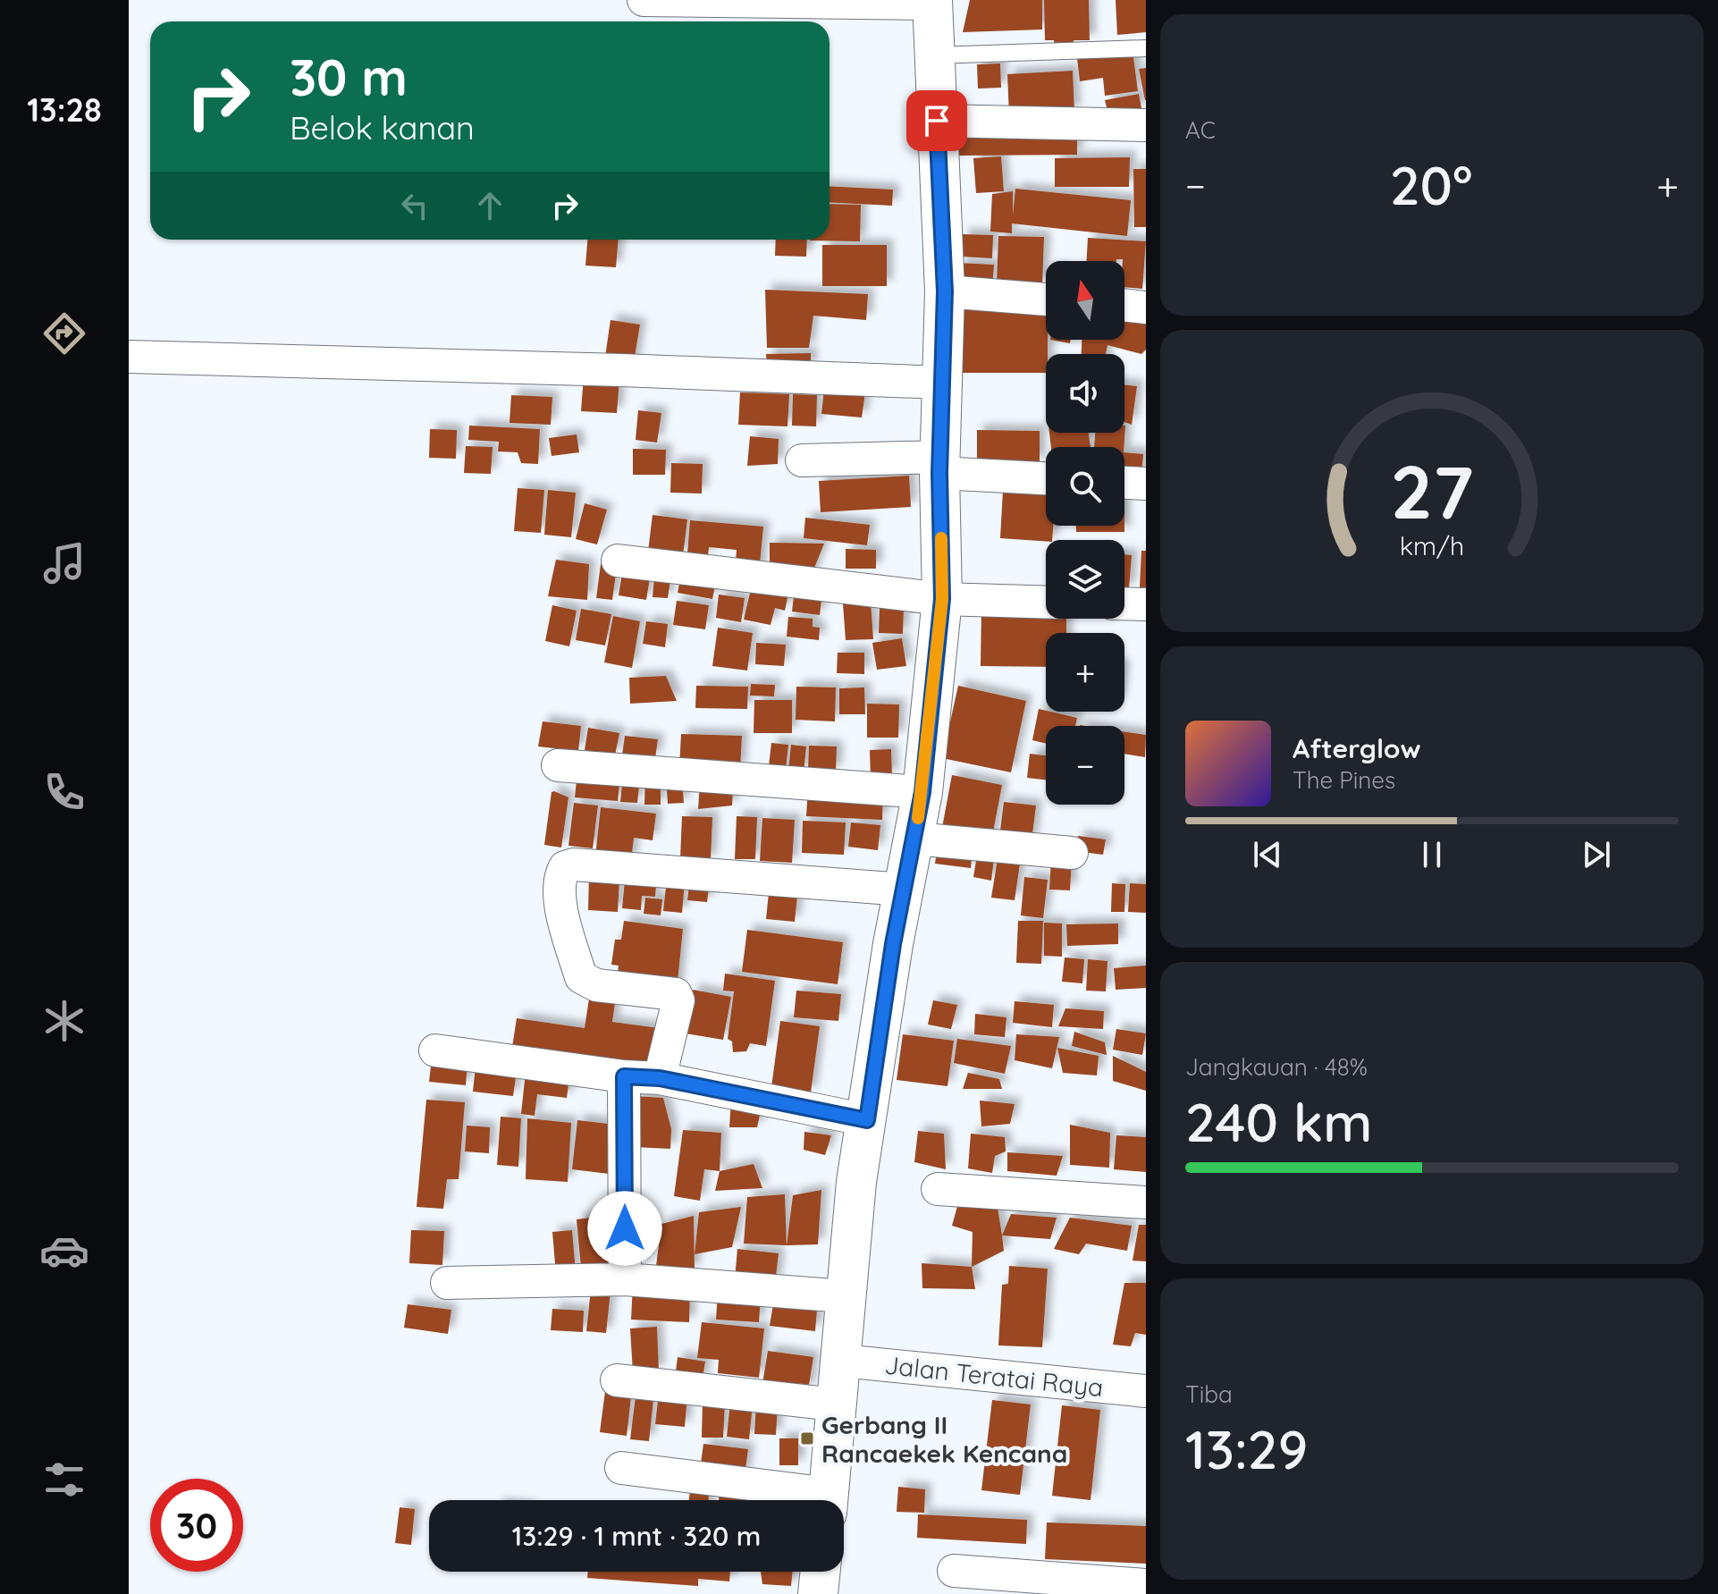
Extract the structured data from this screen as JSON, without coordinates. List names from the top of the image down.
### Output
{
  "streets": {
    "street": ["Jalan Teratai Raya"]
  },
  "places": {
    "transit": ["Gerbang II Rancaekek Kencana"]
  },
  "north": "top",
  "page": {
    "tabs": "13:28",
    "tile": [
      "AC",
      ["Jangkauan · 48%", "240 km"],
      ["Tiba", "13:29"]
    ],
    "turn": ["30 m", "Belok kanan"],
    "heat": ["−", "20°", "+"],
    "map_buttons": ["+", "−"],
    "song": ["Afterglow", "The Pines"],
    "limit": "30",
    "trip": "13:29 · 1 mnt · 320 m",
    "gauge": ["27", "km/h"]
  }
}
